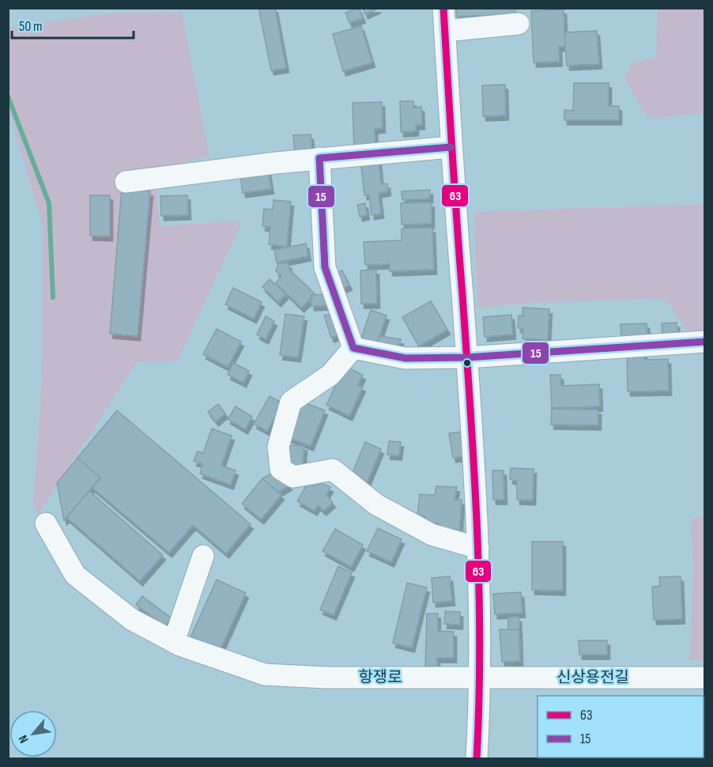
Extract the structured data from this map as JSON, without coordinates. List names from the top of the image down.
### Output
{
  "streets": {
    "street": ["항쟁로", "신상용전길"]
  },
  "crossings": [
    ["항쟁로", "신상용전길"]
  ],
  "lines": ["transit line 63", "transit line 15"],
  "legend": ["63", "15"],
  "scale_bar": "50 m",
  "north": "bottom left"
}
